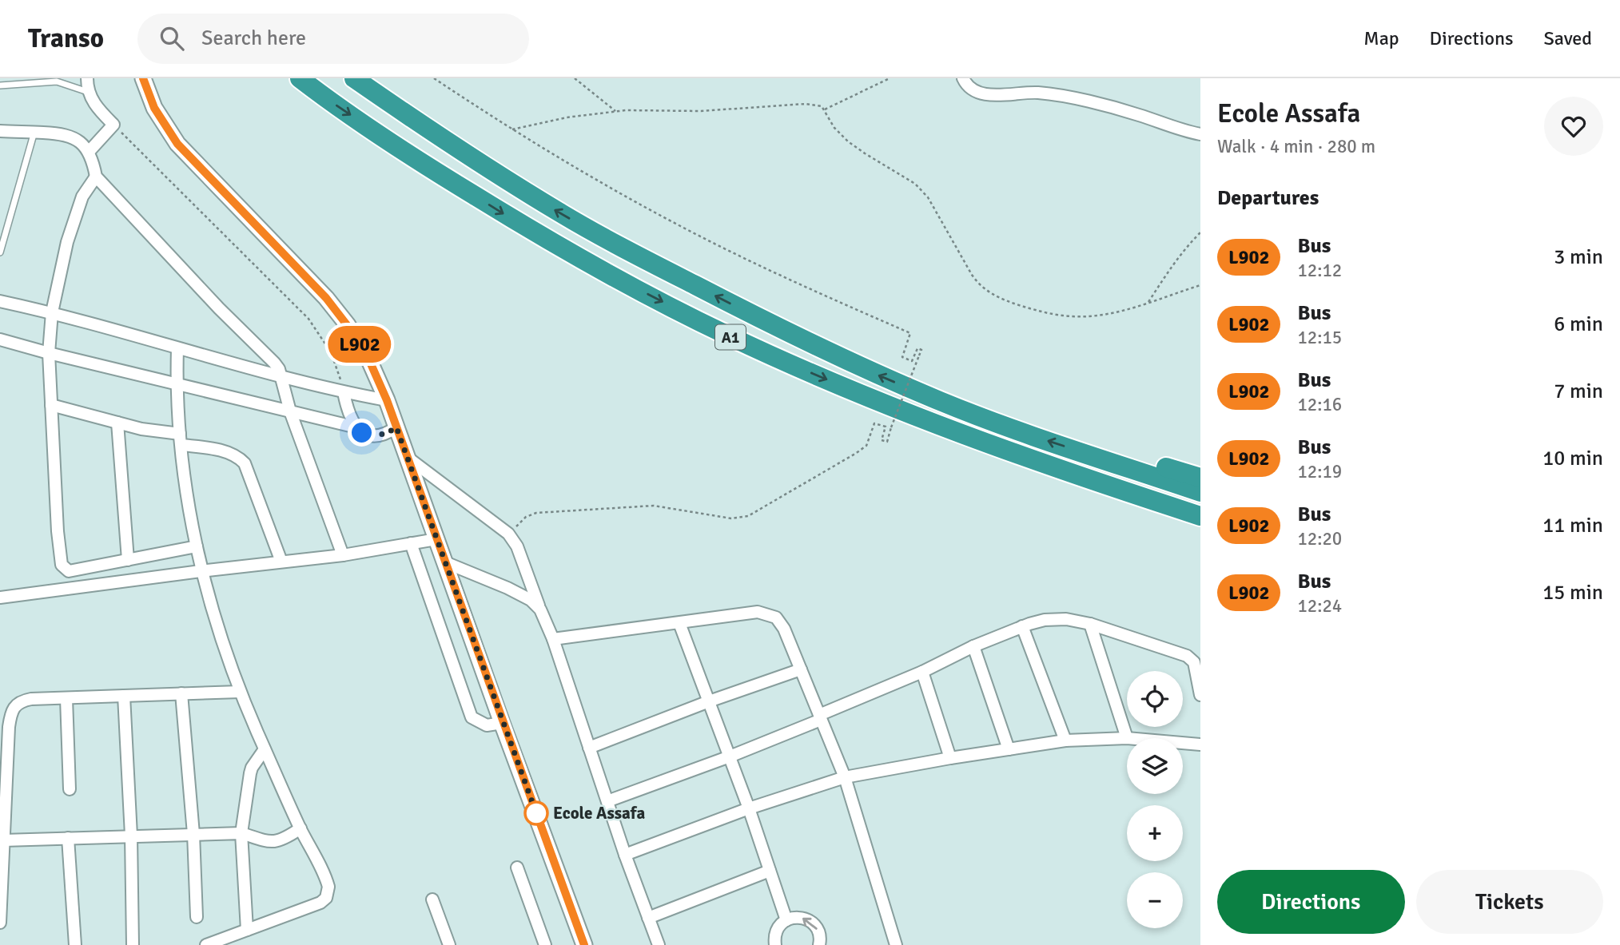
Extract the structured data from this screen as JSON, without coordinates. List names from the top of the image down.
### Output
{
  "streets": {
    "highway": ["A1"]
  },
  "places": ["Ecole Assafa"],
  "lines": ["bus line L902"],
  "page": {
    "header": "Transo",
    "search": "Search here",
    "nav": ["Map", "Directions", "Saved"],
    "on_map": "L902",
    "heading": [
      ["Ecole Assafa", "Walk · 4 min · 280 m"],
      "Departures"
    ],
    "list": [
      {
        "mark": "L902",
        "name": "Bus",
        "note": "12:12",
        "value": "3 min"
      },
      {
        "mark": "L902",
        "name": "Bus",
        "note": "12:15",
        "value": "6 min"
      },
      {
        "mark": "L902",
        "name": "Bus",
        "note": "12:16",
        "value": "7 min"
      },
      {
        "mark": "L902",
        "name": "Bus",
        "note": "12:19",
        "value": "10 min"
      },
      {
        "mark": "L902",
        "name": "Bus",
        "note": "12:20",
        "value": "11 min"
      },
      {
        "mark": "L902",
        "name": "Bus",
        "note": "12:24",
        "value": "15 min"
      }
    ],
    "map_buttons": ["+", "−"],
    "buttons": ["Directions", "Tickets"]
  }
}
